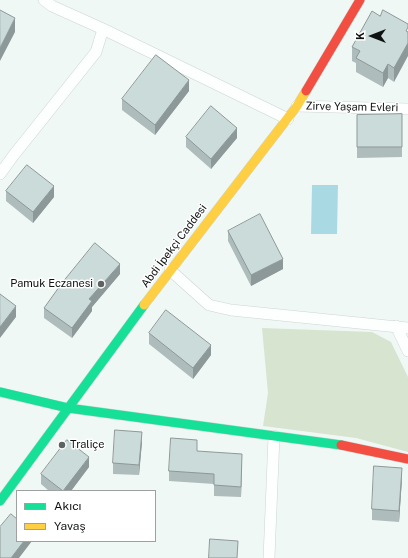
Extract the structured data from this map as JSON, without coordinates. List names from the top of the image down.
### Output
{
  "streets": {
    "main road": ["Abdi İpekçi Caddesi"],
    "street": ["Zirve Yaşam Evleri"]
  },
  "crossings": [
    ["Zirve Yaşam Evleri", "Abdi İpekçi Caddesi"]
  ],
  "places": ["Pamuk Eczanesi", "Traliçe"],
  "legend": ["Akıcı", "Yavaş"],
  "north": "left"
}
